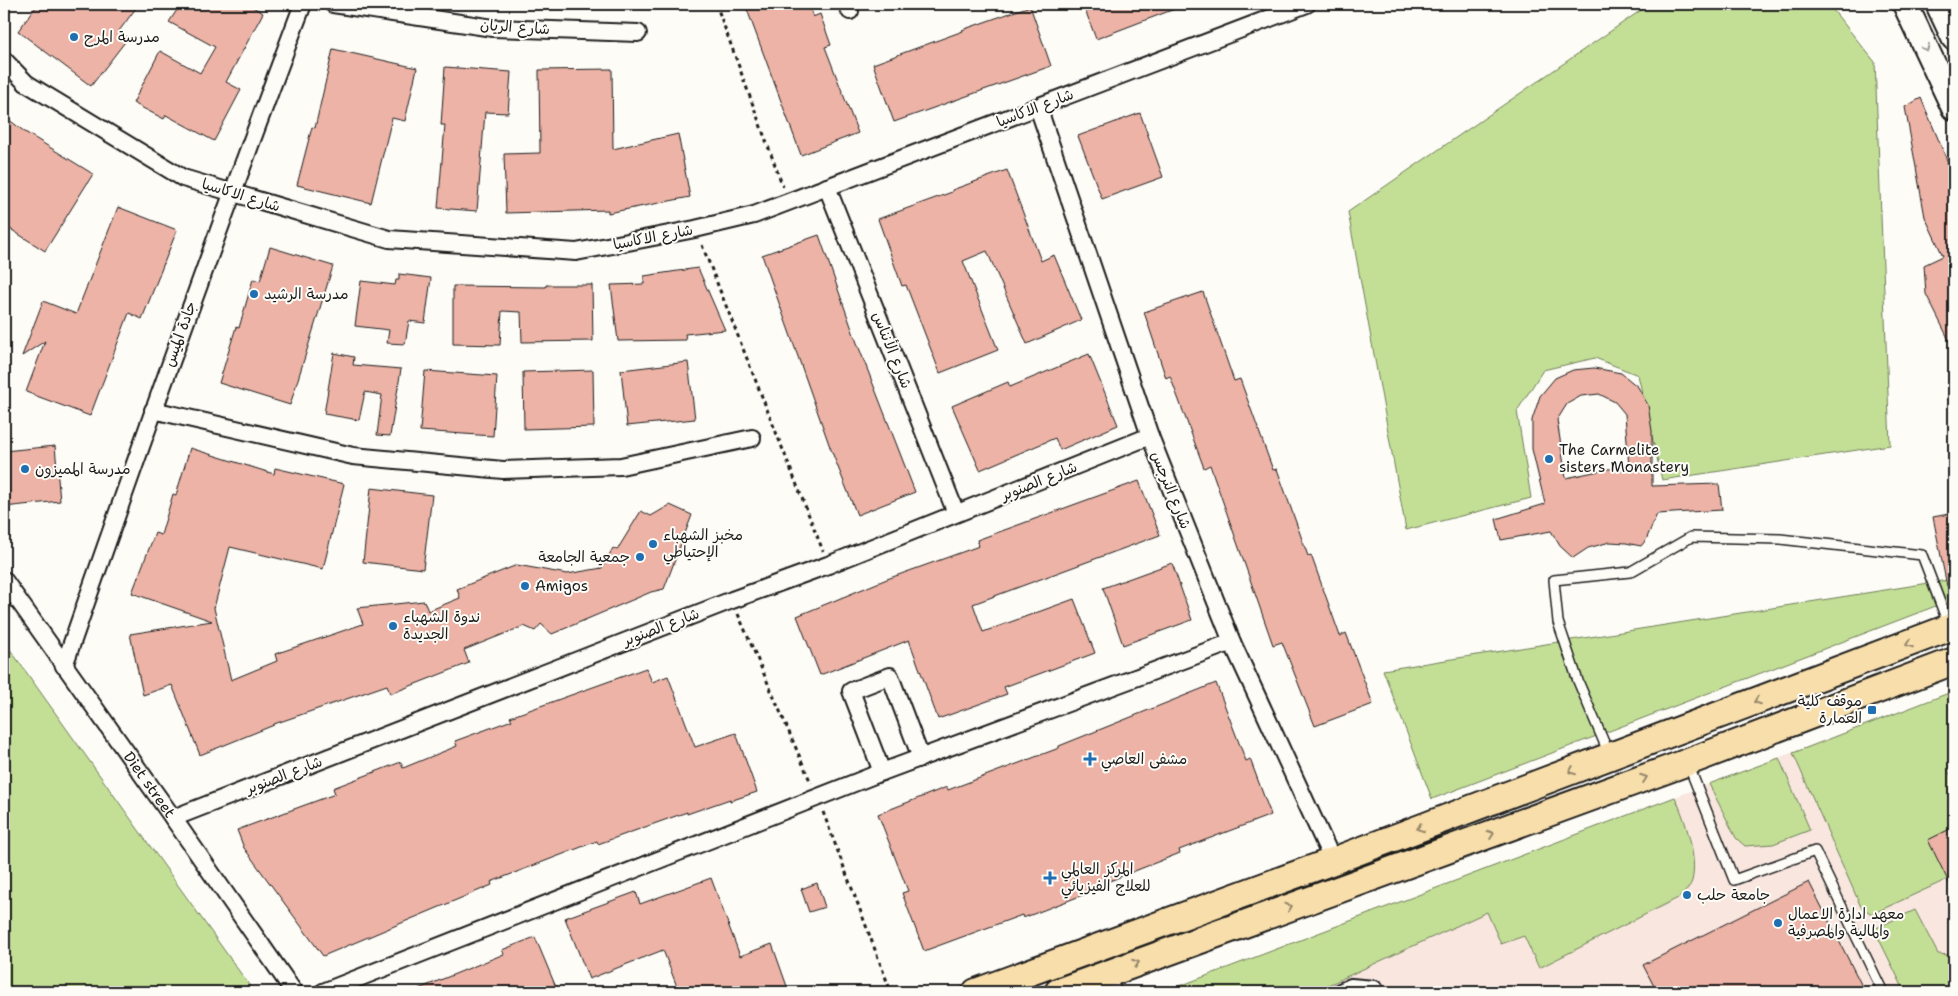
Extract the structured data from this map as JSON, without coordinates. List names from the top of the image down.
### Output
{
  "streets": {
    "street": [
      "شارع الريان",
      "شارع الاكاسيا",
      "جادة الميس",
      "شارع الأنناس",
      "شارع الصنوبر",
      "شارع النرجس",
      "Diet street"
    ]
  },
  "crossings": [
    ["شارع الاكاسيا", "جادة الميس"],
    ["شارع الاكاسيا", "شارع الأنناس"],
    ["شارع الاكاسيا", "شارع النرجس"],
    ["جادة الميس", "Diet street"],
    ["شارع الأنناس", "شارع الصنوبر"],
    ["شارع الصنوبر", "شارع النرجس"],
    ["شارع الصنوبر", "Diet street"]
  ],
  "places": {
    "other": [
      "مدرسة المرح",
      "مدرسة الرشيد",
      "The Carmelite sisters Monastery",
      "مدرسة المميزون",
      "مخبز الشهباء الإحتياطي",
      "جمعية الجامعة",
      "Amigos",
      "ندوة الشهباء الجديدة",
      "جامعة حلب",
      "معهد ادارة الاعمال والمالية والمصرفية"
    ],
    "transit": ["موقف كلية العمارة"],
    "health": ["مشفى العاصي", "المركز العالمي للعلاج الفيزيائي"]
  }
}
